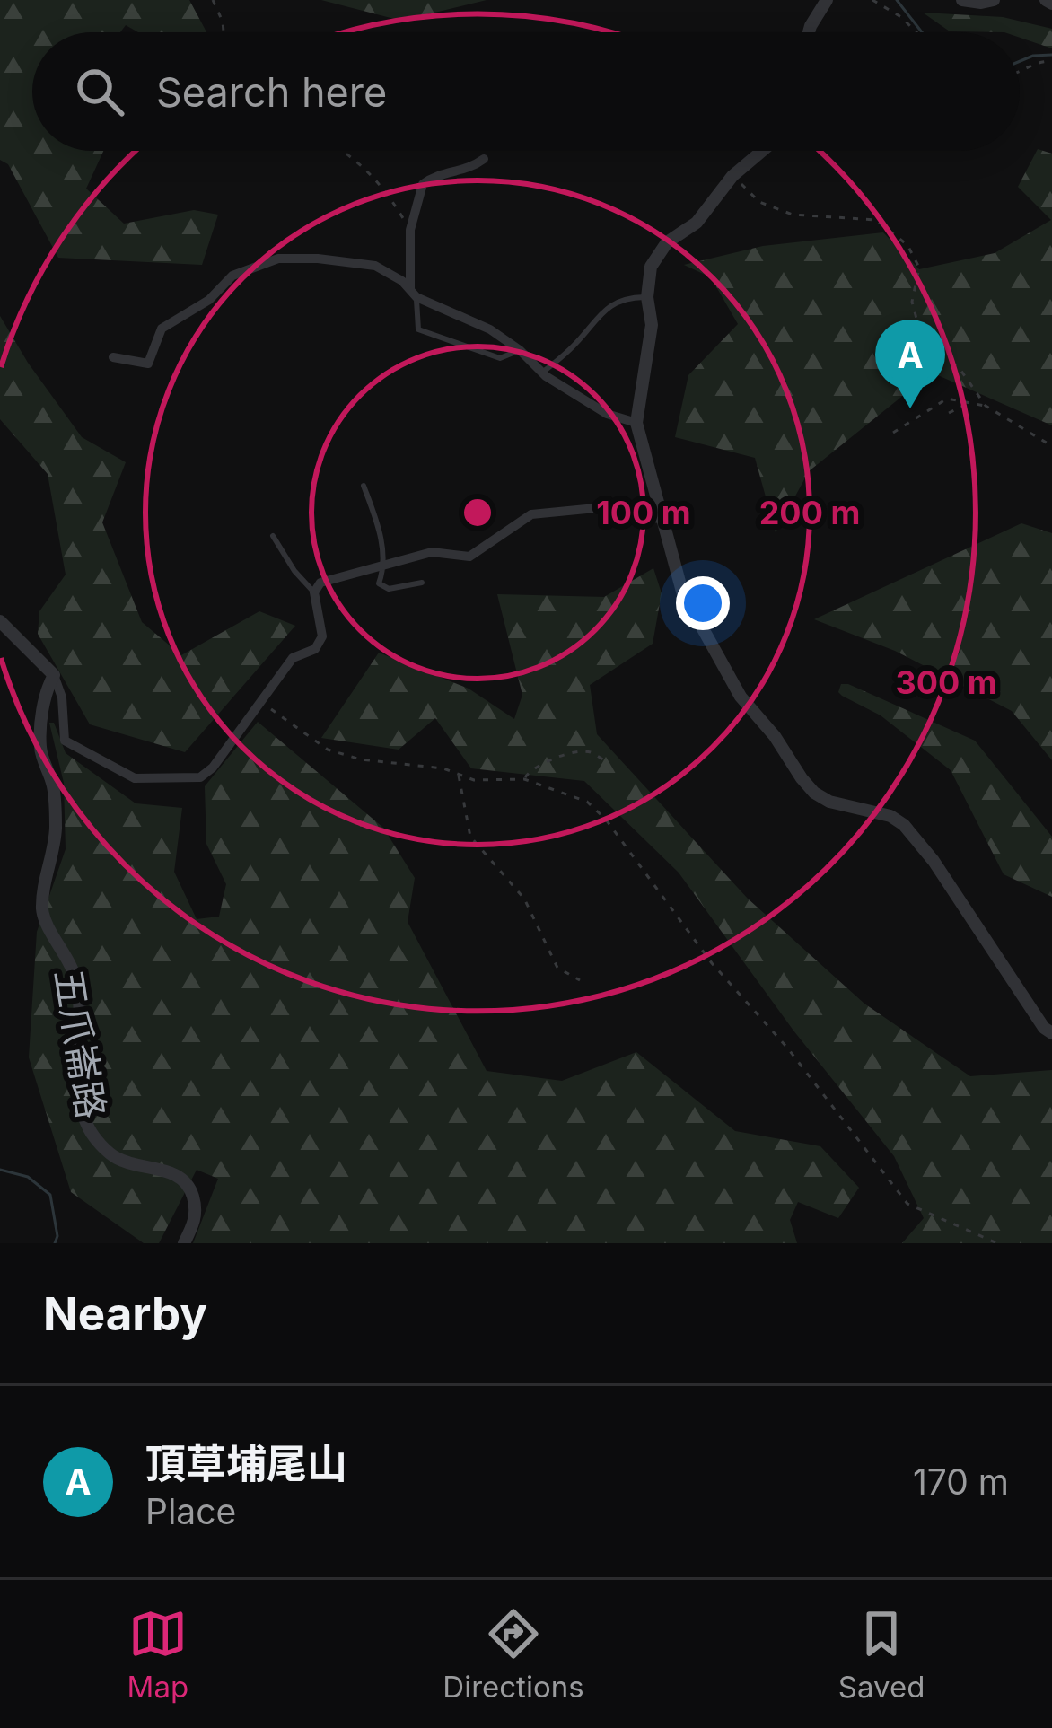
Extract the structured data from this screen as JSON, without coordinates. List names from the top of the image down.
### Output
{
  "streets": {
    "street": ["五爪崙路"]
  },
  "page": {
    "search": "Search here",
    "pins": "A",
    "heading": "Nearby",
    "list": [
      {
        "mark": "A",
        "name": "頂草埔尾山",
        "note": "Place",
        "value": "170 m"
      }
    ],
    "nav": ["Map", "Directions", "Saved"]
  },
  "rings": ["100 m", "200 m", "300 m"]
}
